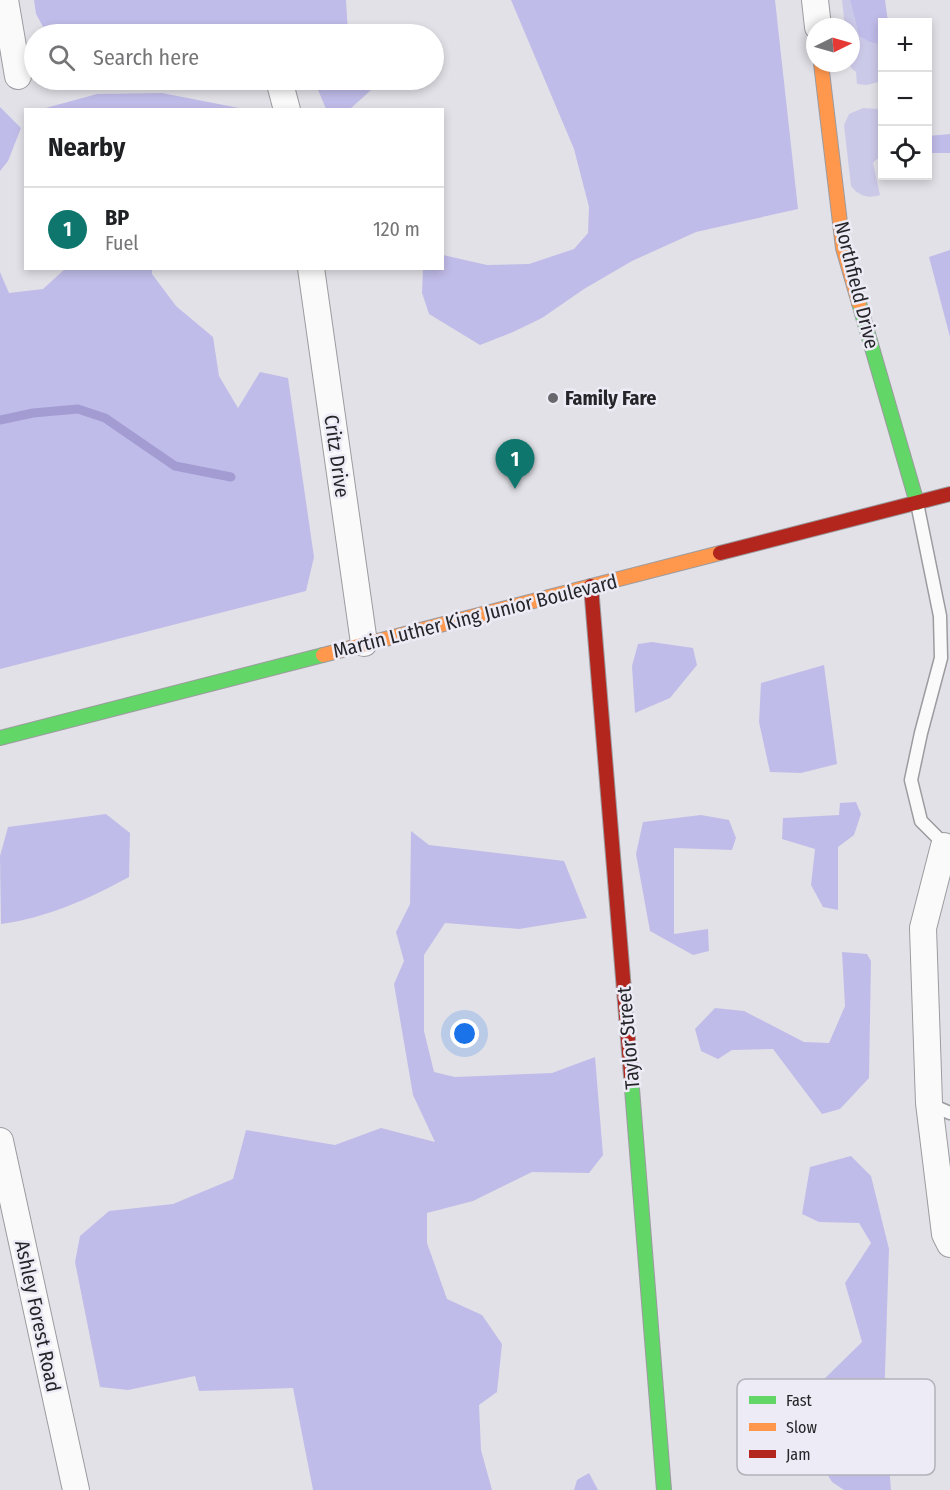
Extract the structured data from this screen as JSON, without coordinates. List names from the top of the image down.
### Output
{
  "streets": {
    "street": [
      "Northfield Drive",
      "Critz Drive",
      "Martin Luther King Junior Boulevard",
      "Taylor Street",
      "Ashley Forest Road"
    ]
  },
  "crossings": [
    ["Northfield Drive", "Martin Luther King Junior Boulevard"],
    ["Critz Drive", "Martin Luther King Junior Boulevard"],
    ["Martin Luther King Junior Boulevard", "Taylor Street"]
  ],
  "places": ["Family Fare"],
  "legend": ["Fast", "Slow", "Jam"],
  "north": "right",
  "page": {
    "map_buttons": ["+", "−"],
    "search": "Search here",
    "heading": "Nearby",
    "list": [
      {
        "mark": "1",
        "name": "BP",
        "note": "Fuel",
        "value": "120 m"
      }
    ],
    "pins": "1"
  }
}
